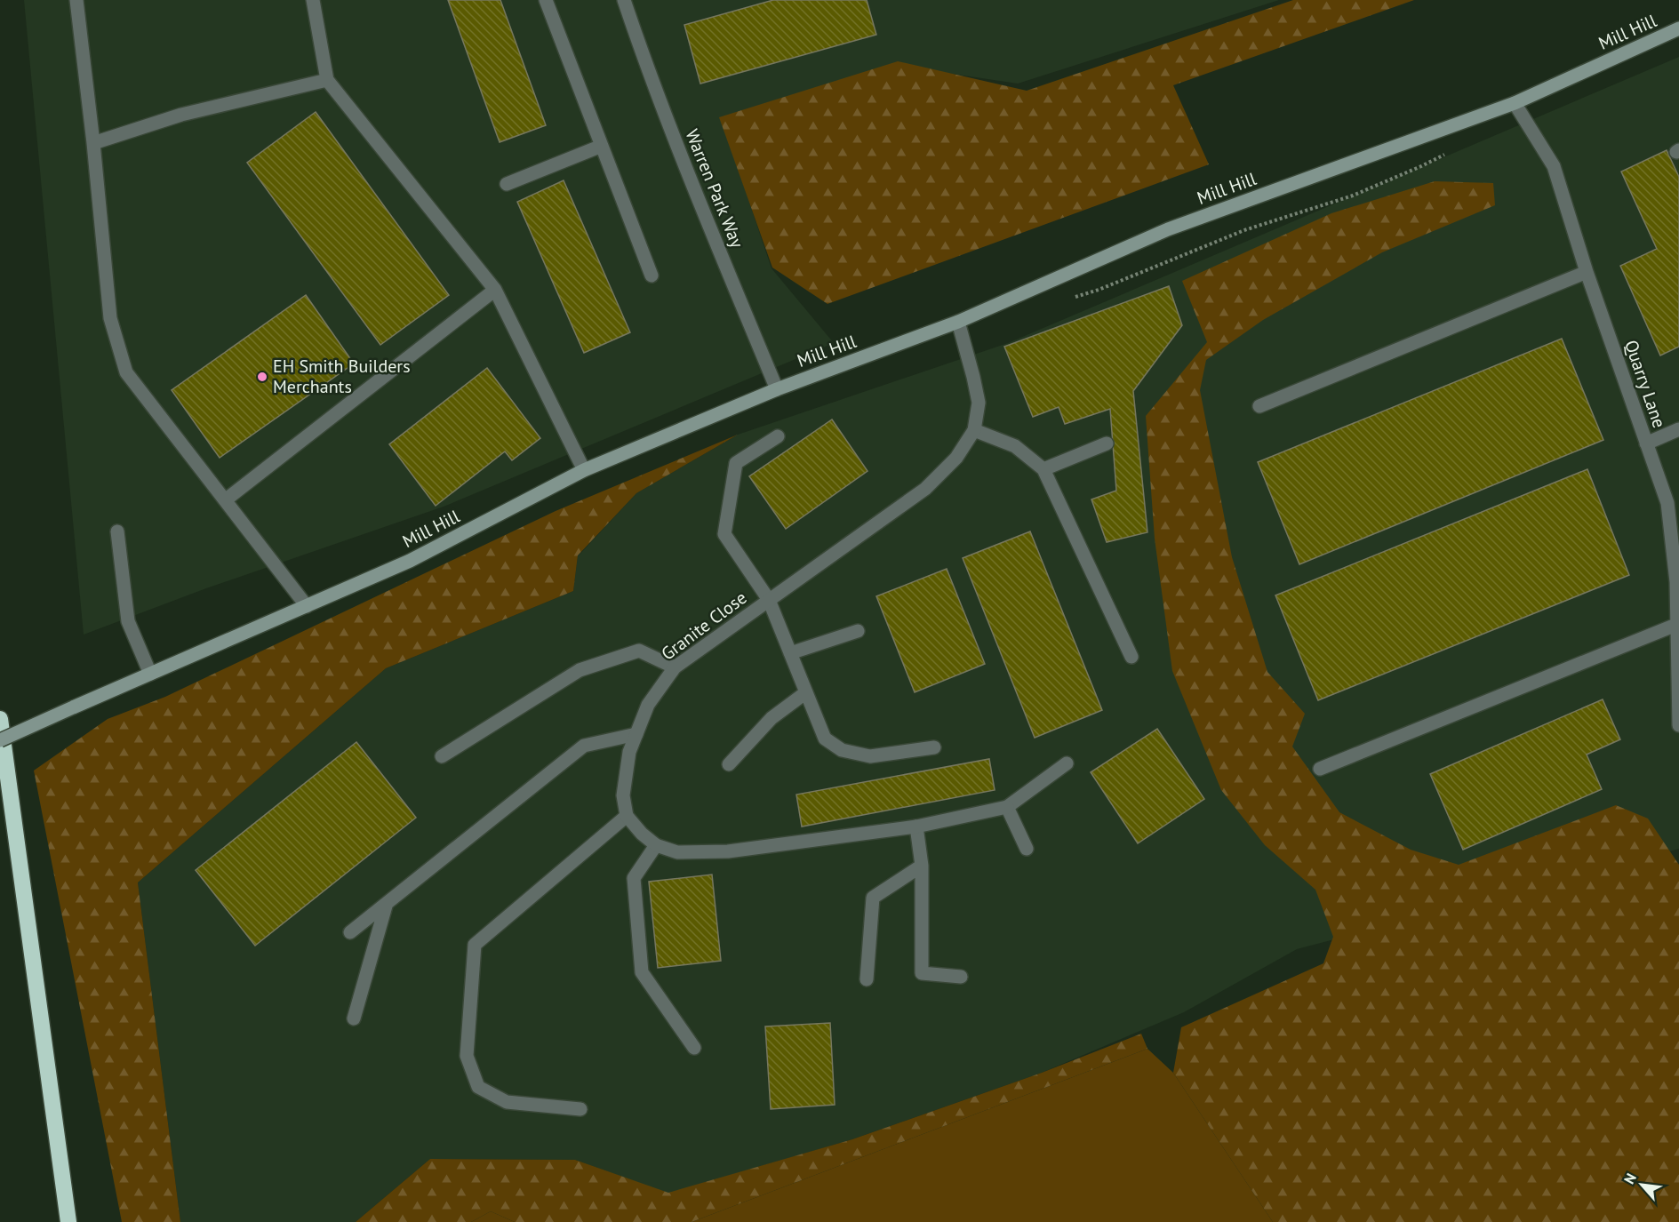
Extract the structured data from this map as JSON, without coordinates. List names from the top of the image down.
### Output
{
  "streets": {
    "main road": ["Mill Hill"],
    "street": ["Warren Park Way", "Quarry Lane", "Granite Close"]
  },
  "crossings": [
    ["Mill Hill", "Warren Park Way"],
    ["Mill Hill", "Quarry Lane"],
    ["Mill Hill", "Granite Close"]
  ],
  "places": ["EH Smith Builders Merchants"],
  "north": "top left"
}
